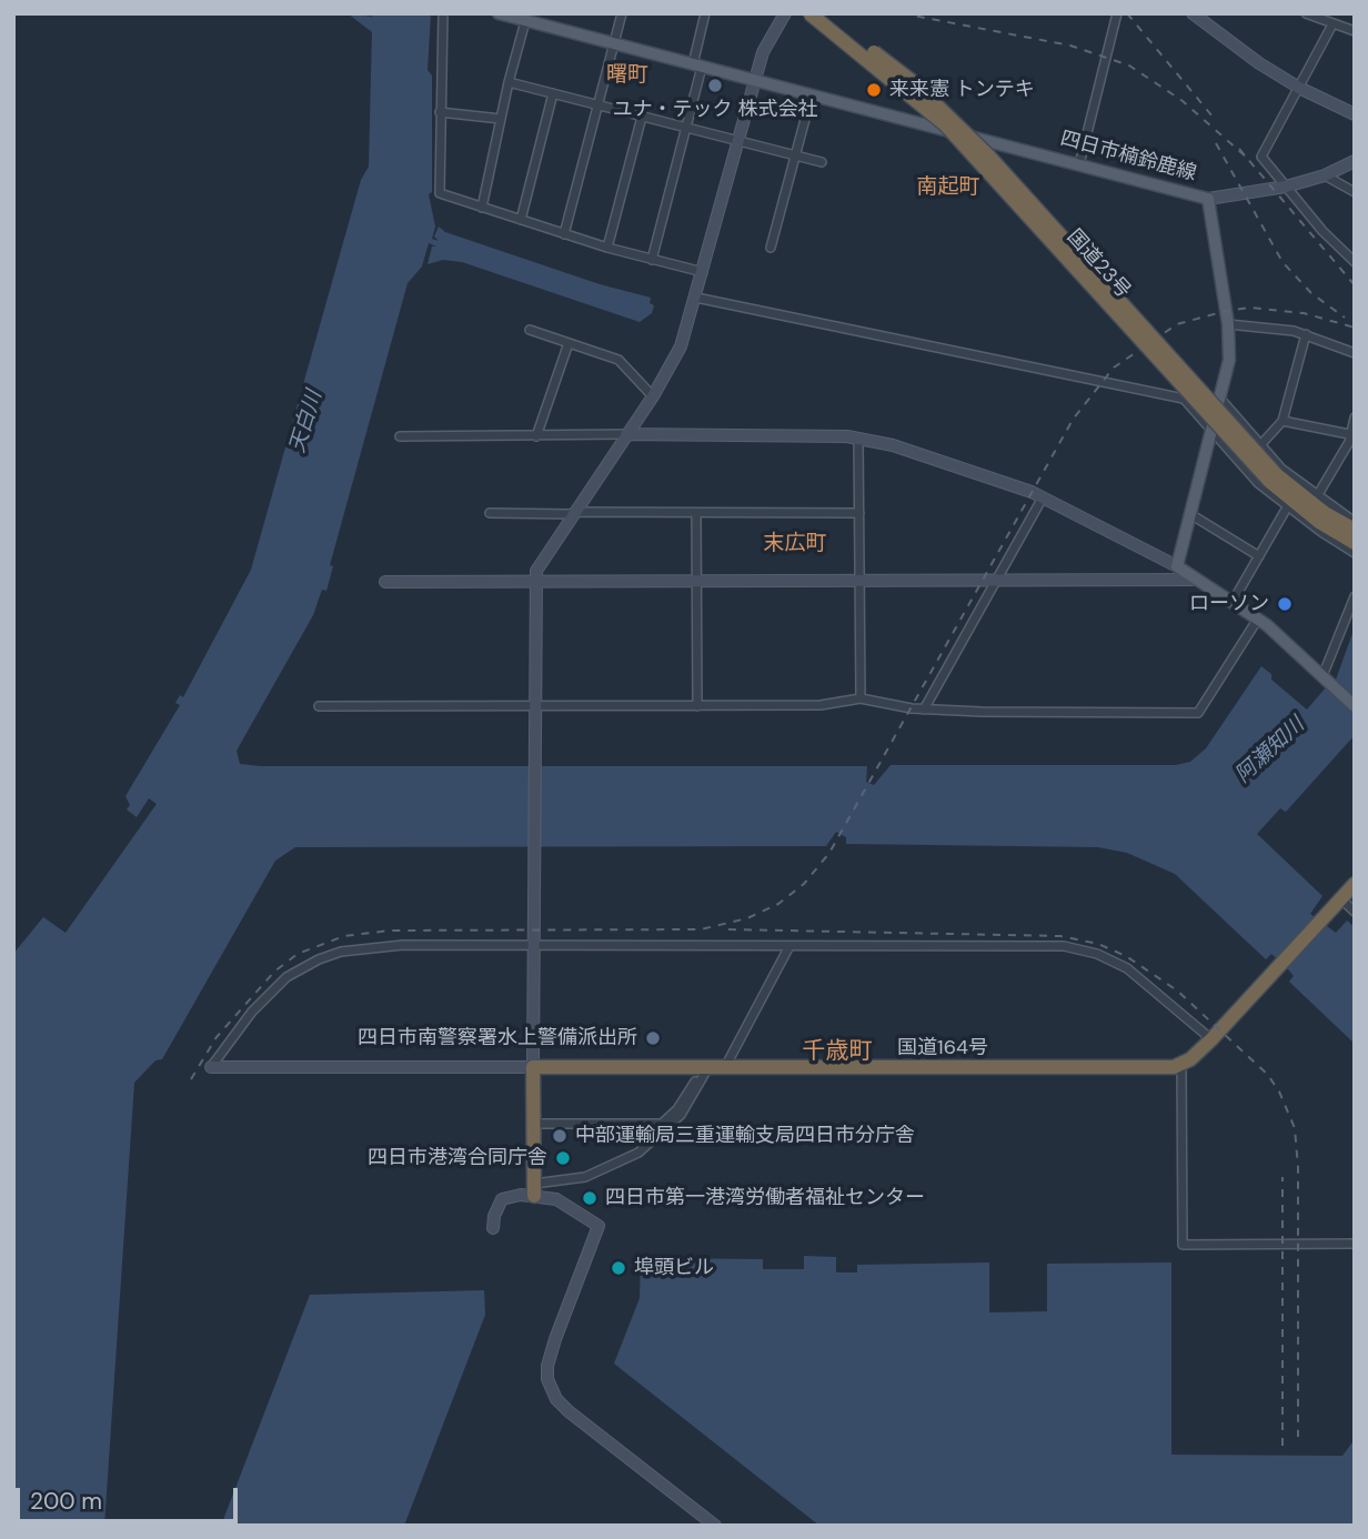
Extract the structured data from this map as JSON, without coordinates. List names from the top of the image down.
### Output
{
  "streets": {
    "highway": ["国道23号", "国道164号"],
    "main road": ["四日市楠鈴鹿線"]
  },
  "districts": [
    "曙町",
    "南起町",
    "末広町",
    "千歳町"
  ],
  "water": ["天白川", "阿瀬知川"],
  "places": [
    "ユナ・テック 株式会社",
    "来来憲 トンテキ",
    "ローソン",
    "四日市南警察署水上警備派出所",
    "中部運輸局三重運輸支局四日市分庁舎",
    "四日市港湾合同庁舎",
    "四日市第一港湾労働者福祉センター",
    "埠頭ビル"
  ],
  "scale_bar": "200 m"
}
